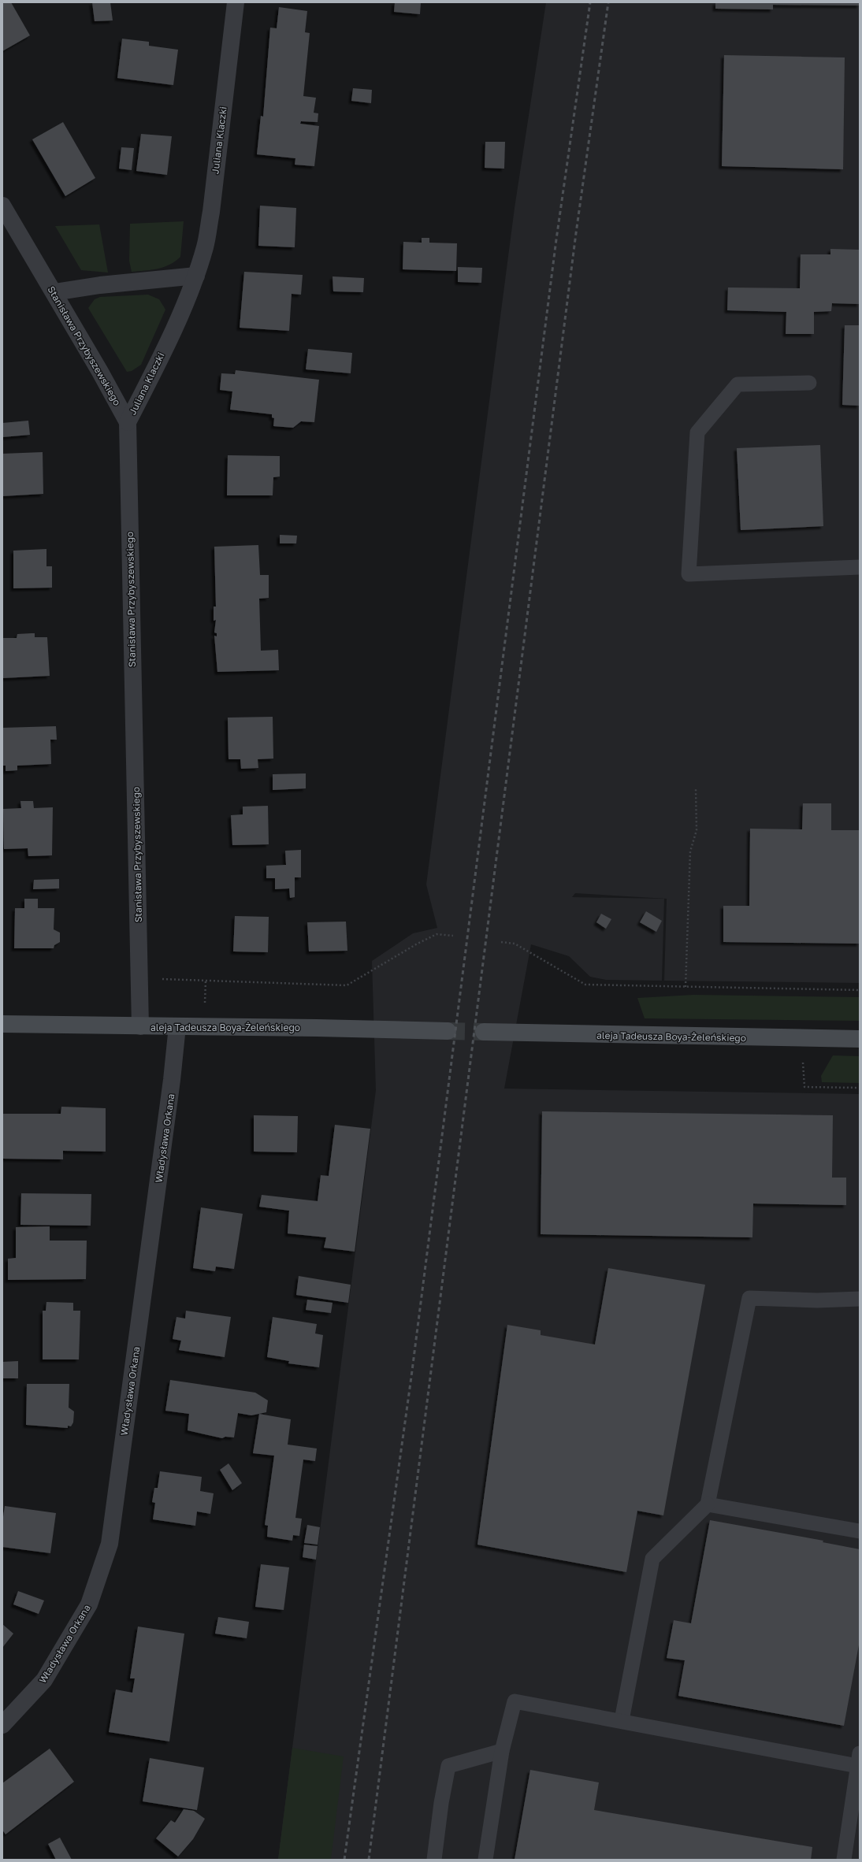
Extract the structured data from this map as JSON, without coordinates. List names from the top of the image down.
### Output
{
  "streets": {
    "street": [
      "Juliana Klaczki",
      "Stanisława Przybyszewskiego",
      "aleja Tadeusza Boya-Żeleńskiego",
      "Władysława Orkana"
    ]
  },
  "crossings": [
    ["Juliana Klaczki", "Stanisława Przybyszewskiego"],
    ["Stanisława Przybyszewskiego", "aleja Tadeusza Boya-Żeleńskiego"],
    ["aleja Tadeusza Boya-Żeleńskiego", "Władysława Orkana"]
  ]
}
